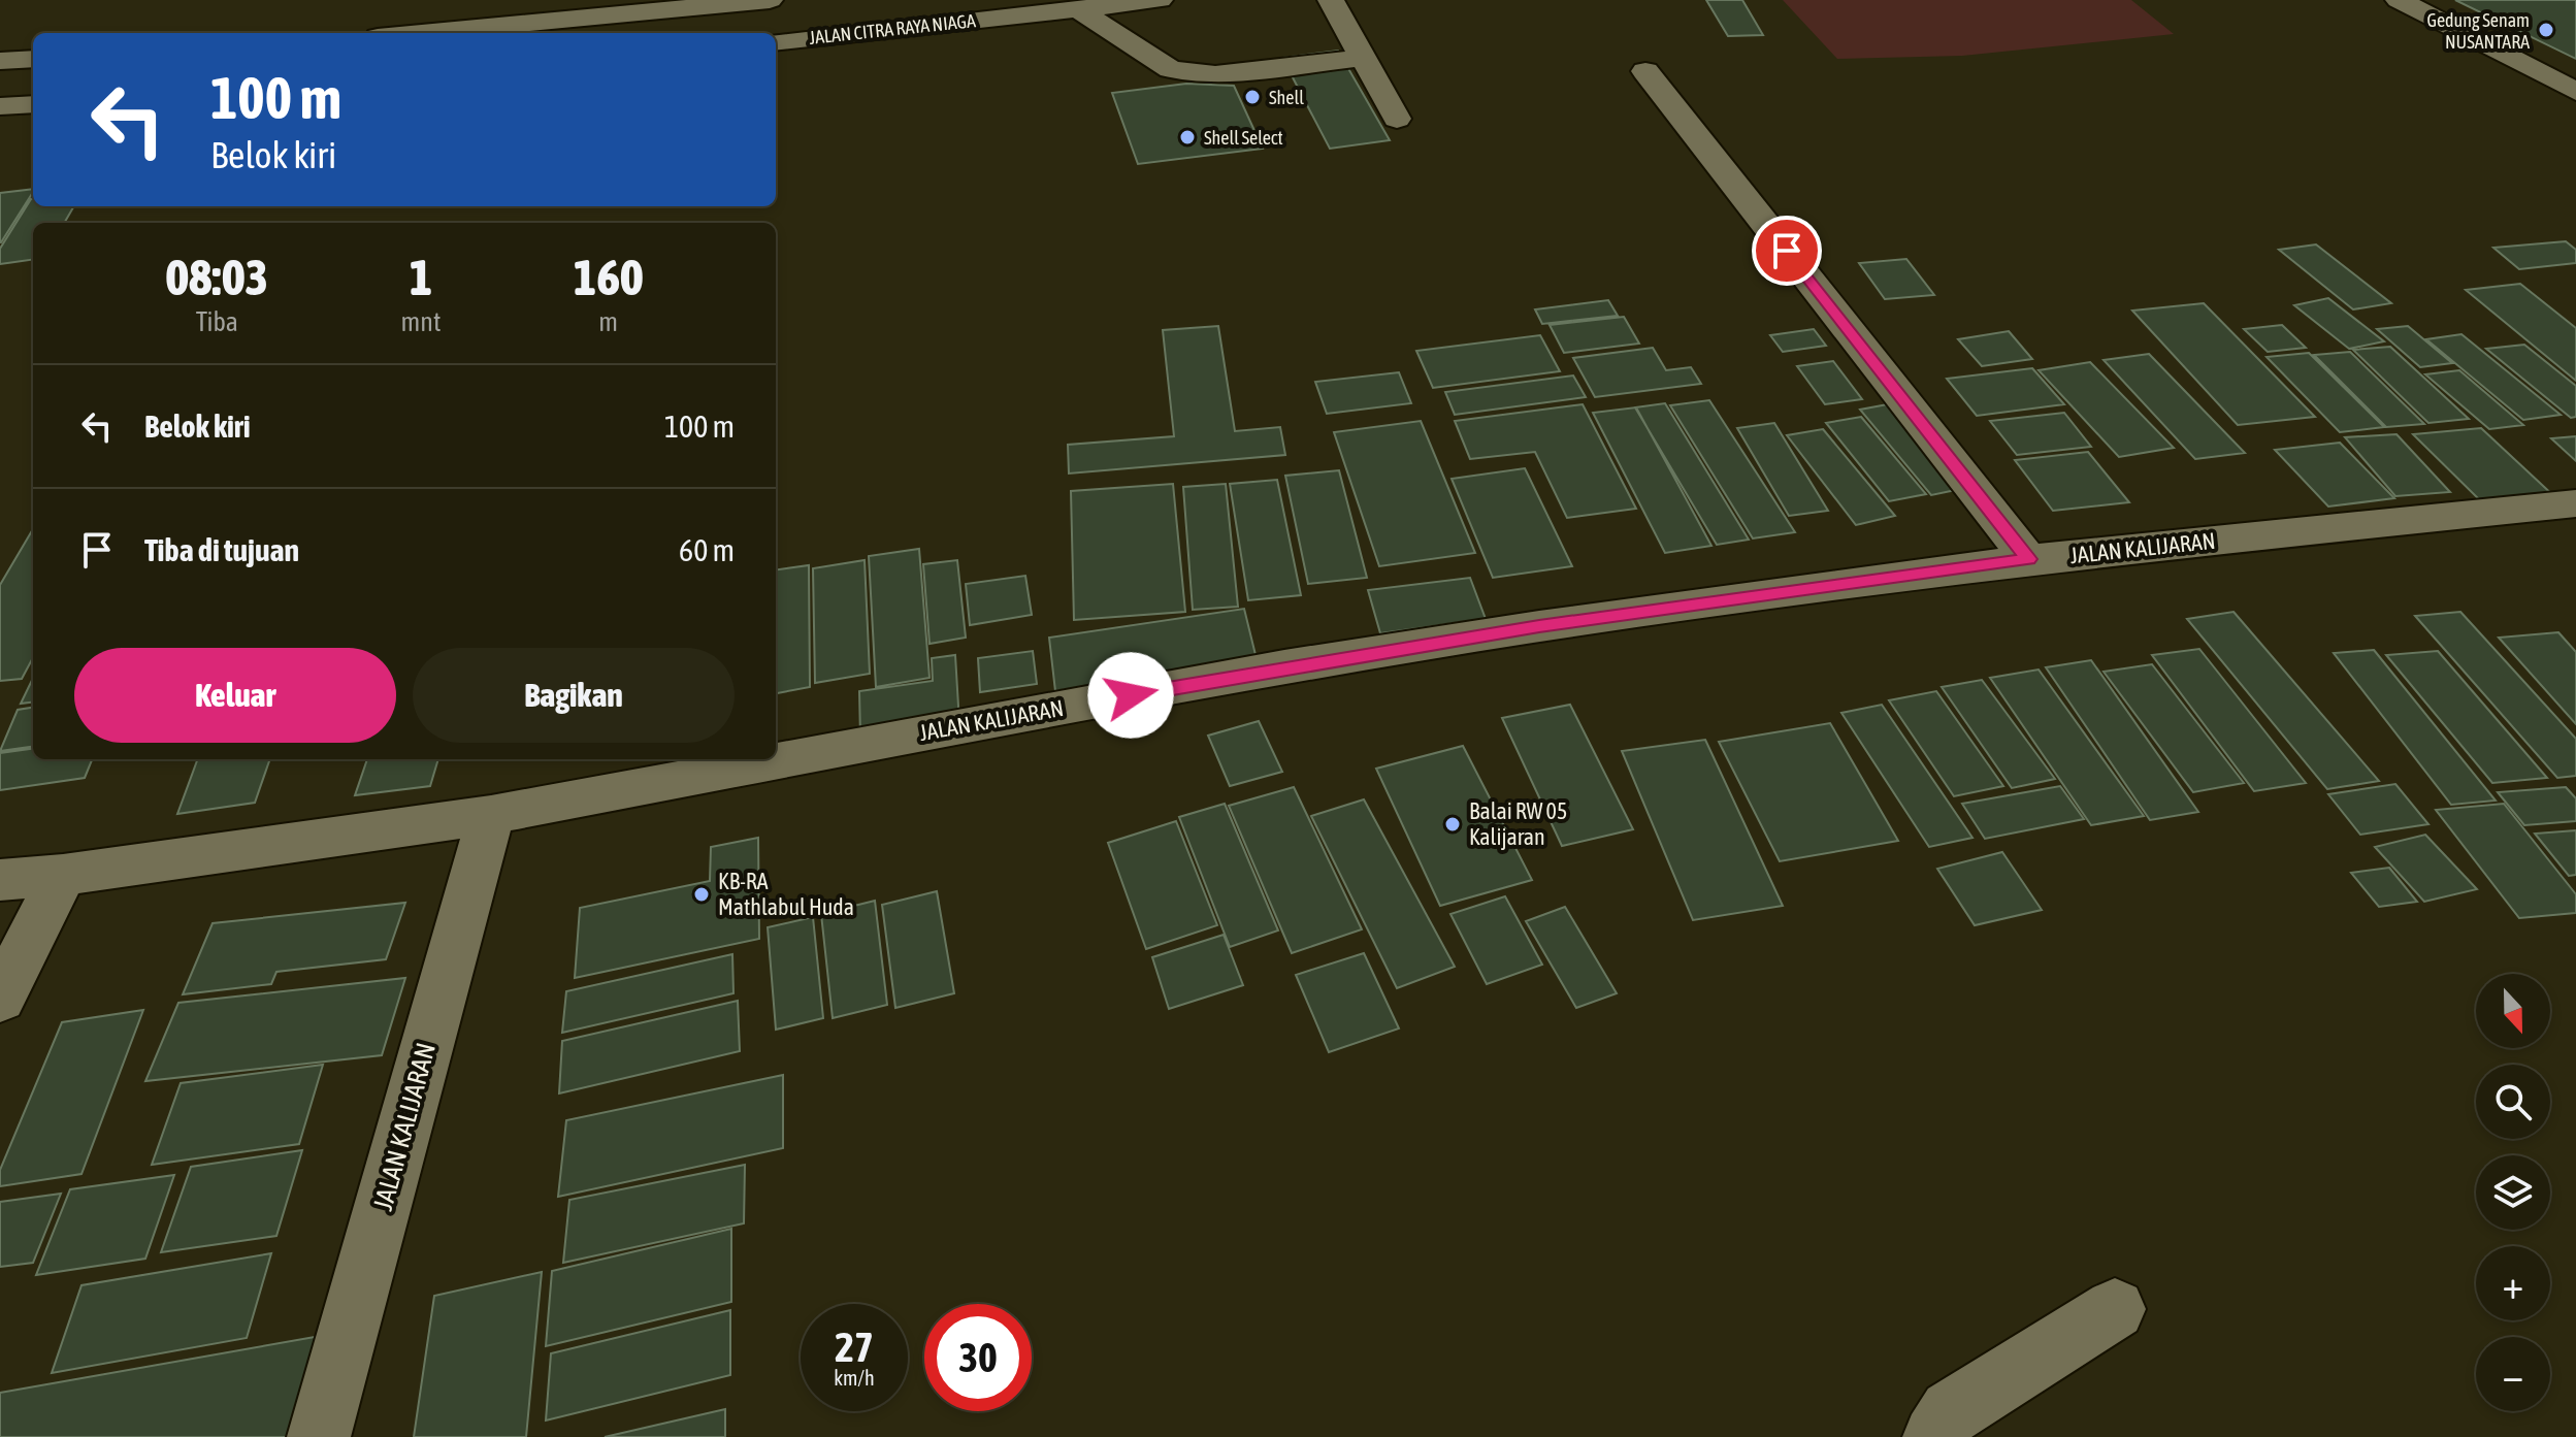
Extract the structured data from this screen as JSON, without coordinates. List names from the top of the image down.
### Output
{
  "streets": {
    "street": ["JALAN CITRA RAYA NIAGA", "JALAN KALIJARAN"]
  },
  "places": [
    "Gedung Senam NUSANTARA",
    "Shell",
    "Shell Select",
    "Balai RW 05 Kalijaran",
    "KB-RA Mathlabul Huda"
  ],
  "north": "bottom",
  "page": {
    "turn": ["100 m", "Belok kiri"],
    "eta": [
      "08:03",
      "Tiba",
      "1",
      "mnt",
      "160",
      "m"
    ],
    "list": [
      {
        "name": "Belok kiri",
        "value": "100 m"
      },
      {
        "name": "Tiba di tujuan",
        "value": "60 m"
      }
    ],
    "buttons": ["Keluar", "Bagikan"],
    "map_buttons": ["+", "−"],
    "speed": "27 km/h",
    "limit": "30"
  }
}
